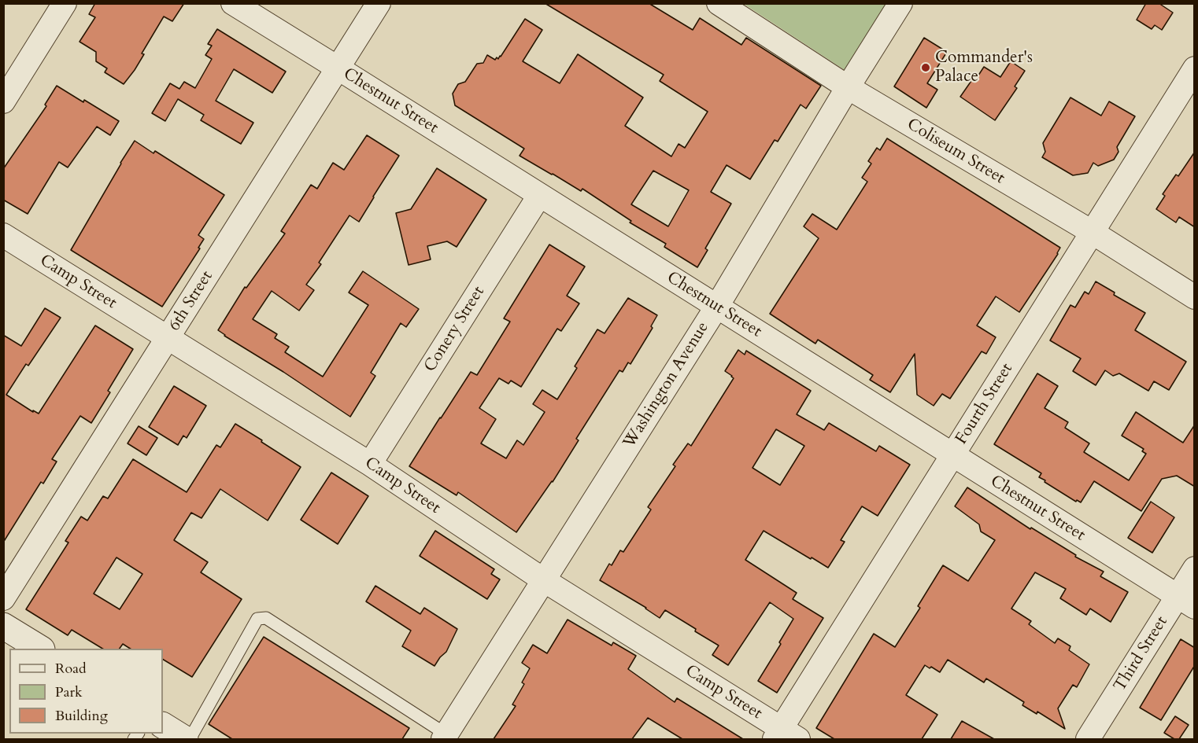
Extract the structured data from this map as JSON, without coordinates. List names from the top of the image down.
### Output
{
  "streets": {
    "street": [
      "Chestnut Street",
      "Coliseum Street",
      "Camp Street",
      "6th Street",
      "Conery Street",
      "Washington Avenue",
      "Fourth Street",
      "Third Street"
    ]
  },
  "crossings": [
    ["Chestnut Street", "6th Street"],
    ["Chestnut Street", "Conery Street"],
    ["Chestnut Street", "Washington Avenue"],
    ["Chestnut Street", "Fourth Street"],
    ["Chestnut Street", "Third Street"],
    ["Coliseum Street", "Washington Avenue"],
    ["Coliseum Street", "Fourth Street"],
    ["Camp Street", "6th Street"],
    ["Camp Street", "Conery Street"],
    ["Camp Street", "Washington Avenue"],
    ["Camp Street", "Fourth Street"]
  ],
  "places": ["Commander's Palace"],
  "legend": ["Road", "Park", "Building"]
}
